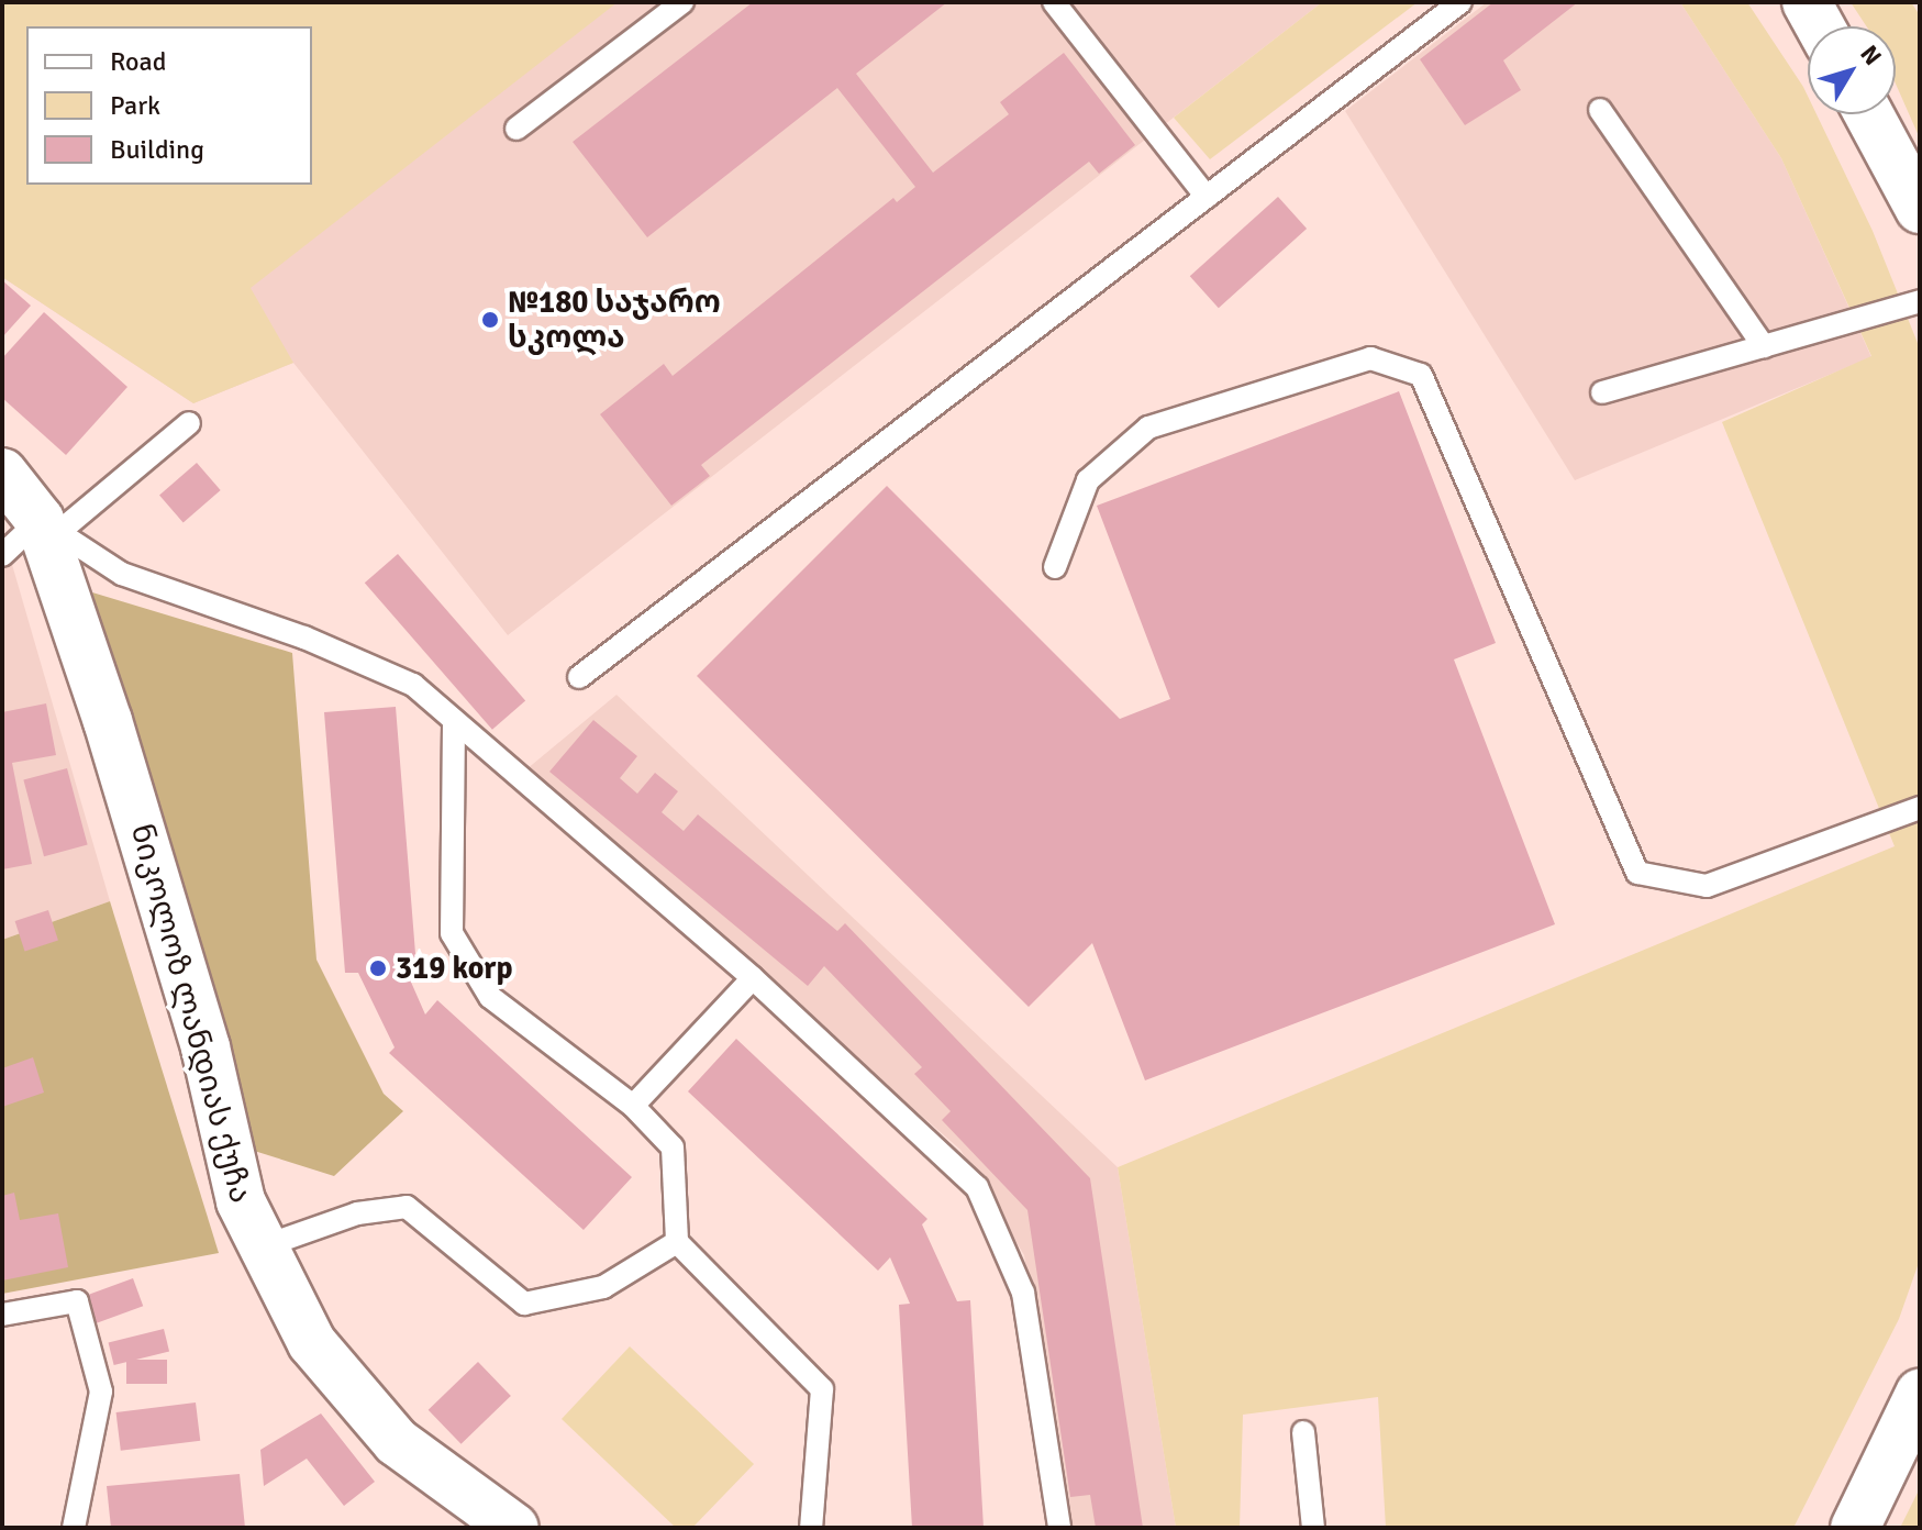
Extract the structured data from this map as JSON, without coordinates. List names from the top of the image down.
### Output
{
  "streets": {
    "street": ["ნიკოლოზ ლანდიას ქუჩა"]
  },
  "places": ["№180 საჯარო სკოლა", "319 korp"],
  "legend": ["Road", "Park", "Building"],
  "north": "top right"
}
